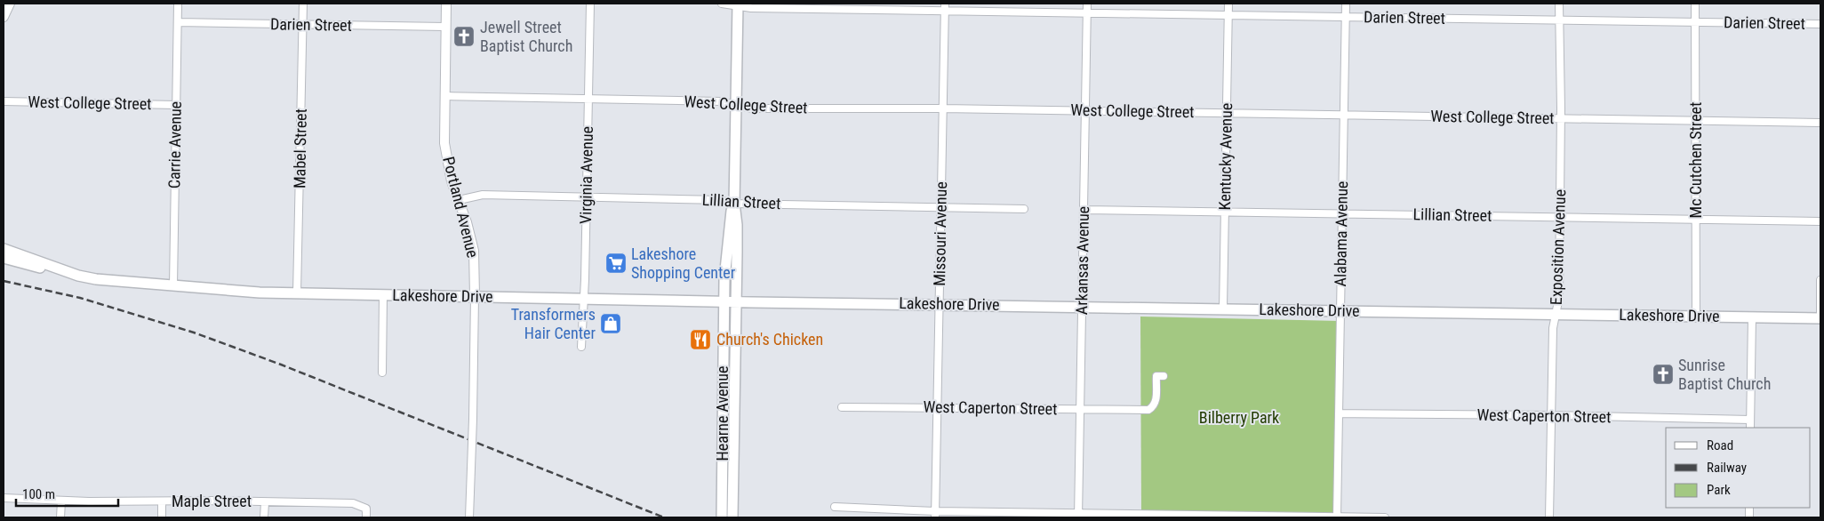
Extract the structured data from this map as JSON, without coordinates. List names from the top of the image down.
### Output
{
  "streets": {
    "main road": ["Lakeshore Drive", "Hearne Avenue"],
    "street": [
      "Darien Street",
      "West College Street",
      "Carrie Avenue",
      "Mabel Street",
      "Kentucky Avenue",
      "Mc Cutchen Street",
      "Virginia Avenue",
      "Lillian Street",
      "Portland Avenue",
      "Missouri Avenue",
      "Alabama Avenue",
      "Exposition Avenue",
      "Arkansas Avenue",
      "West Caperton Street",
      "Maple Street"
    ]
  },
  "crossings": [
    ["Darien Street", "Carrie Avenue"],
    ["Darien Street", "Mabel Street"],
    ["Darien Street", "Kentucky Avenue"],
    ["Darien Street", "Mc Cutchen Street"],
    ["Darien Street", "Portland Avenue"],
    ["Darien Street", "Missouri Avenue"],
    ["Darien Street", "Alabama Avenue"],
    ["Darien Street", "Exposition Avenue"],
    ["Darien Street", "Arkansas Avenue"],
    ["Darien Street", "Hearne Avenue"],
    ["West College Street", "Carrie Avenue"],
    ["West College Street", "Kentucky Avenue"],
    ["West College Street", "Mc Cutchen Street"],
    ["West College Street", "Virginia Avenue"],
    ["West College Street", "Portland Avenue"],
    ["West College Street", "Missouri Avenue"],
    ["West College Street", "Alabama Avenue"],
    ["West College Street", "Exposition Avenue"],
    ["West College Street", "Arkansas Avenue"],
    ["West College Street", "Hearne Avenue"],
    ["Carrie Avenue", "Lakeshore Drive"],
    ["Mabel Street", "Lakeshore Drive"],
    ["Kentucky Avenue", "Lillian Street"],
    ["Kentucky Avenue", "Lakeshore Drive"],
    ["Mc Cutchen Street", "Lillian Street"],
    ["Mc Cutchen Street", "Lakeshore Drive"],
    ["Virginia Avenue", "Lillian Street"],
    ["Virginia Avenue", "Lakeshore Drive"],
    ["Lillian Street", "Portland Avenue"],
    ["Lillian Street", "Missouri Avenue"],
    ["Lillian Street", "Alabama Avenue"],
    ["Lillian Street", "Exposition Avenue"],
    ["Lillian Street", "Arkansas Avenue"],
    ["Lillian Street", "Hearne Avenue"],
    ["Portland Avenue", "Lakeshore Drive"],
    ["Missouri Avenue", "Lakeshore Drive"],
    ["Missouri Avenue", "West Caperton Street"],
    ["Alabama Avenue", "Lakeshore Drive"],
    ["Alabama Avenue", "West Caperton Street"],
    ["Exposition Avenue", "Lakeshore Drive"],
    ["Exposition Avenue", "West Caperton Street"],
    ["Arkansas Avenue", "Lakeshore Drive"],
    ["Arkansas Avenue", "West Caperton Street"],
    ["Lakeshore Drive", "Hearne Avenue"]
  ],
  "parks": ["Bilberry Park"],
  "places": {
    "church": ["Jewell Street Baptist Church", "Sunrise Baptist Church"],
    "supermarket": ["Lakeshore Shopping Center"],
    "shop": ["Transformers Hair Center"],
    "restaurant": ["Church's Chicken"]
  },
  "legend": ["Road", "Railway", "Park"],
  "scale_bar": "100 m"
}
